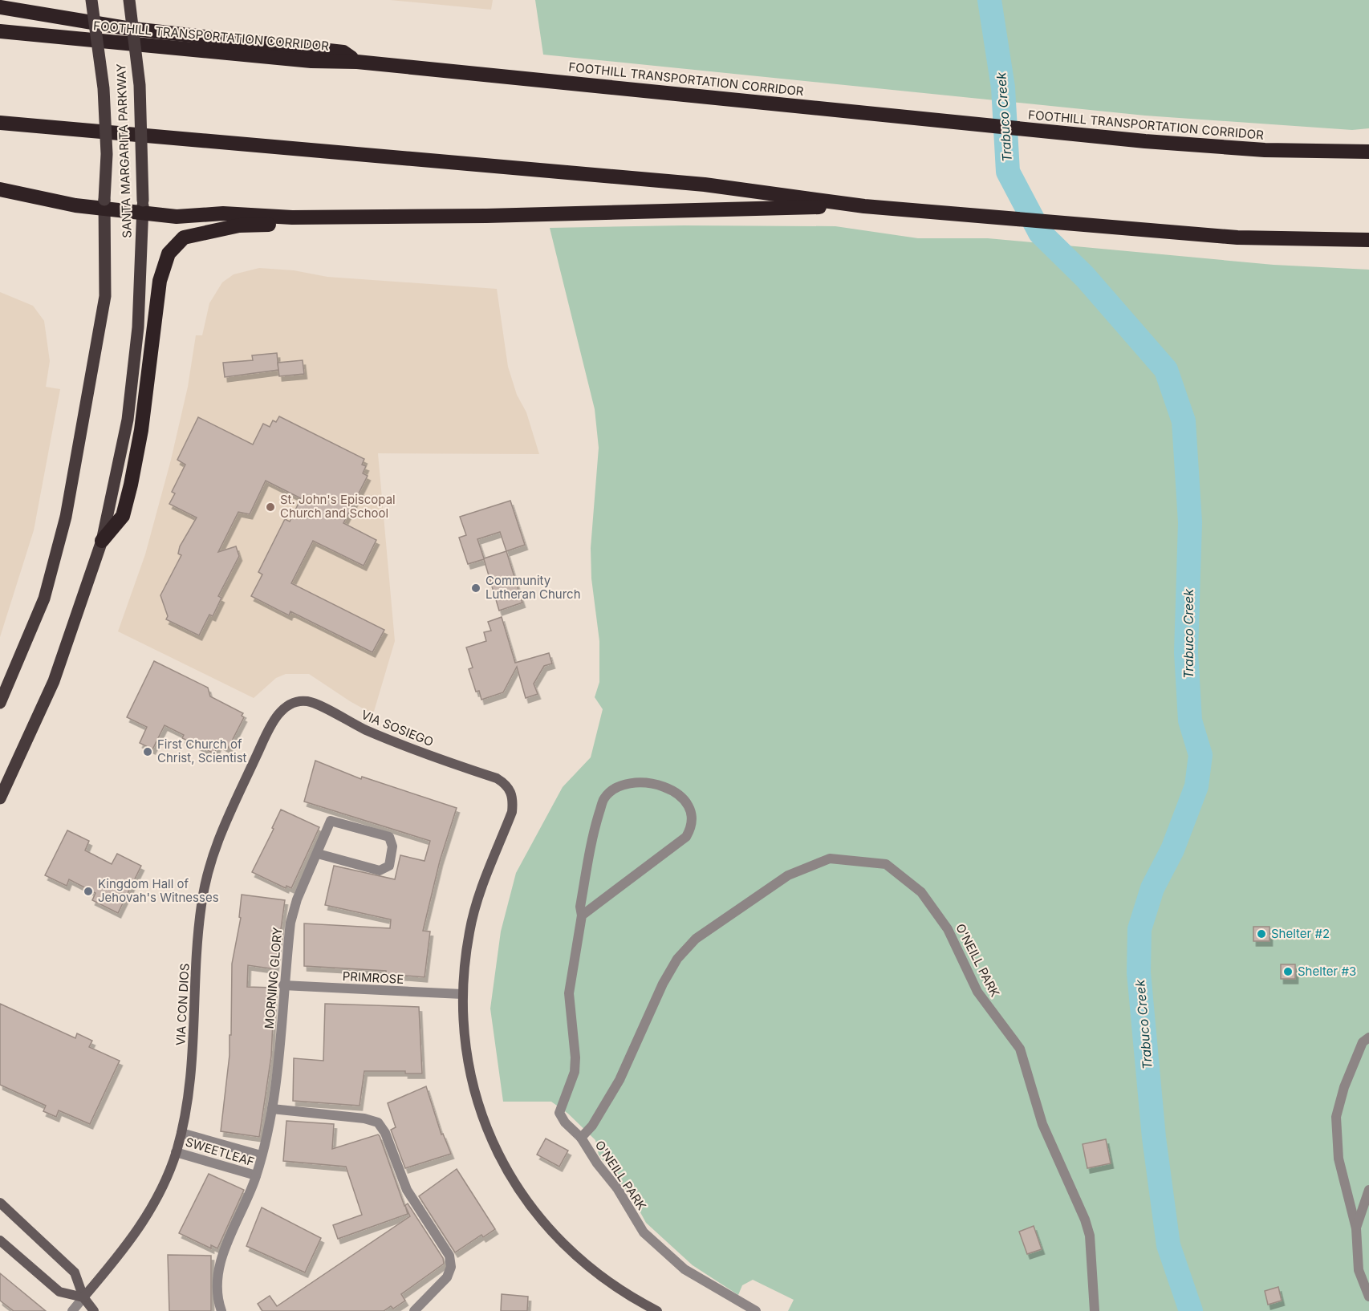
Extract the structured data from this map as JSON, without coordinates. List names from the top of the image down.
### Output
{
  "streets": {
    "highway": ["FOOTHILL TRANSPORTATION CORRIDOR"],
    "main road": ["SANTA MARGARITA PARKWAY"],
    "street": [
      "VIA SOSIEGO",
      "O'NEILL PARK",
      "MORNING GLORY",
      "PRIMROSE",
      "VIA CON DIOS",
      "SWEETLEAF"
    ]
  },
  "crossings": [
    ["VIA SOSIEGO", "PRIMROSE"],
    ["VIA SOSIEGO", "VIA CON DIOS"],
    ["MORNING GLORY", "PRIMROSE"],
    ["MORNING GLORY", "SWEETLEAF"],
    ["VIA CON DIOS", "SWEETLEAF"]
  ],
  "water": ["Trabuco Creek"],
  "places": [
    "St. John's Episcopal Church and School",
    "Community Lutheran Church",
    "First Church of Christ, Scientist",
    "Kingdom Hall of Jehovah's Witnesses",
    "Shelter #2",
    "Shelter #3"
  ]
}
